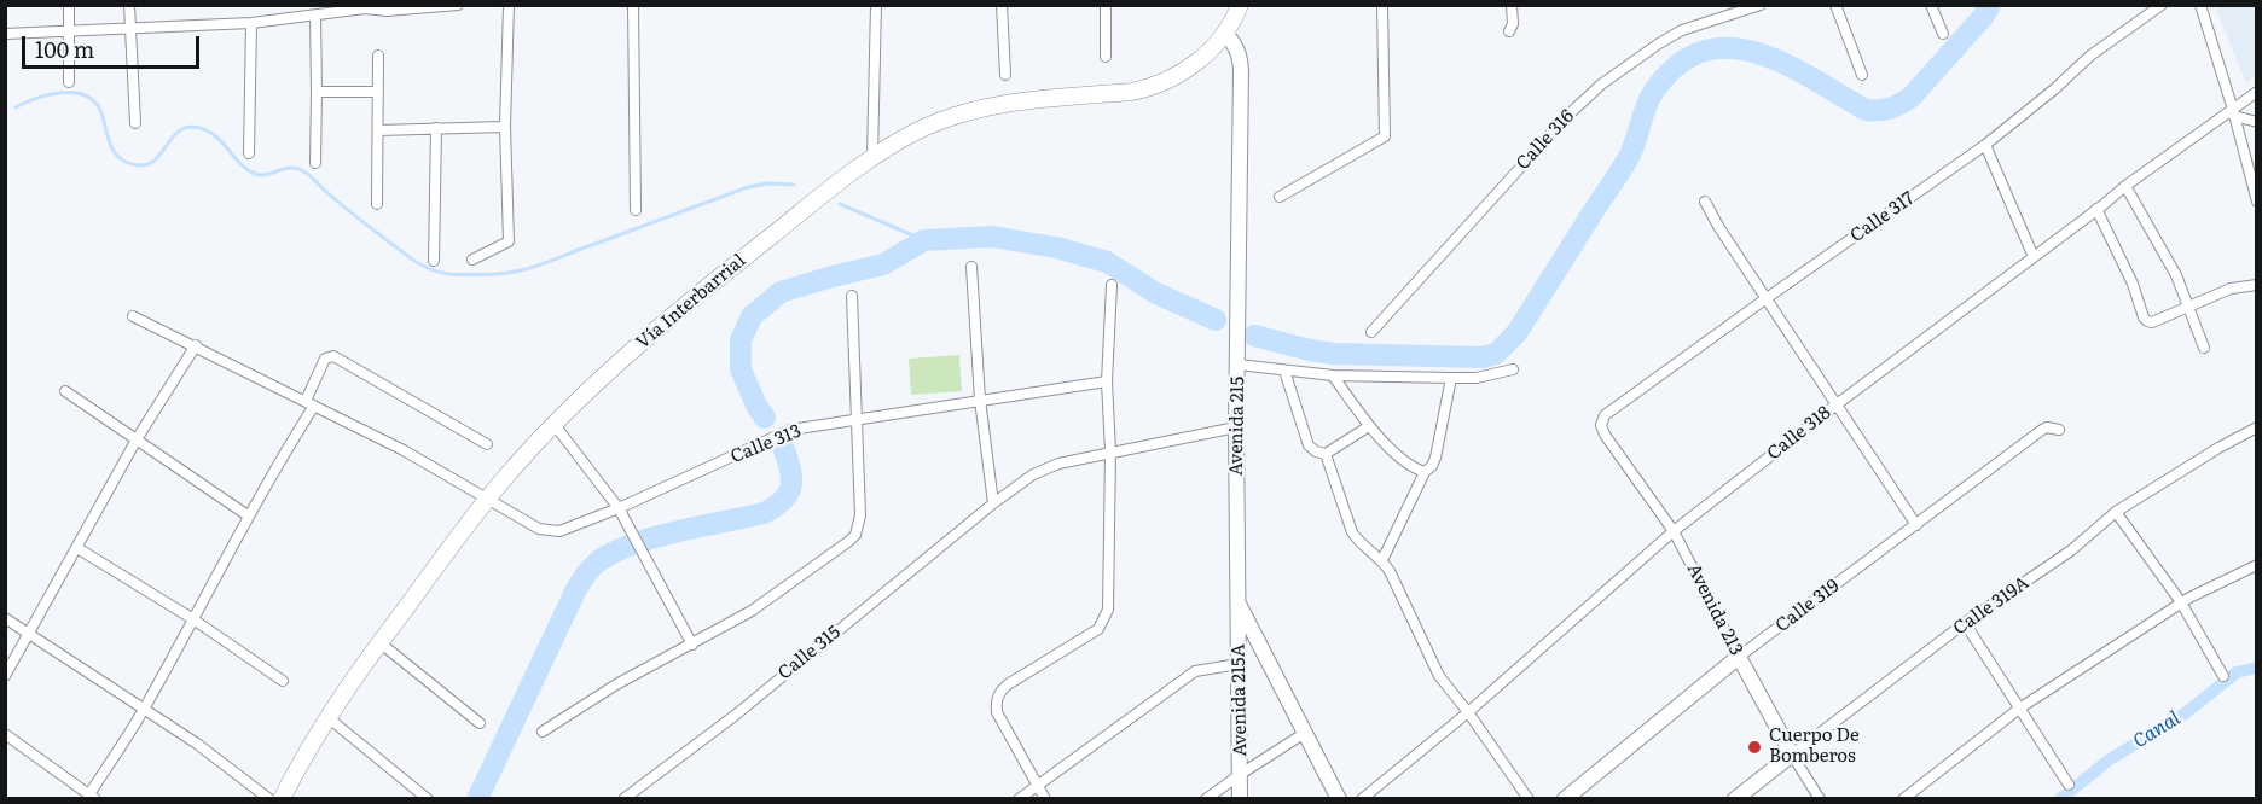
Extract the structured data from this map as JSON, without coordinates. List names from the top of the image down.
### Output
{
  "streets": {
    "main road": ["Vía Interbarrial"],
    "street": [
      "Calle 316",
      "Calle 317",
      "Avenida 215",
      "Calle 318",
      "Calle 313",
      "Calle 319",
      "Calle 319A",
      "Avenida 213",
      "Calle 315",
      "Avenida 215A"
    ]
  },
  "crossings": [
    ["Calle 317", "Avenida 213"],
    ["Vía Interbarrial", "Avenida 215"],
    ["Vía Interbarrial", "Calle 313"],
    ["Avenida 215", "Calle 315"],
    ["Avenida 215", "Avenida 215A"],
    ["Calle 318", "Avenida 213"],
    ["Calle 319", "Avenida 213"],
    ["Calle 319A", "Avenida 213"]
  ],
  "water": ["Canal"],
  "places": ["Cuerpo De Bomberos"],
  "scale_bar": "100 m"
}
